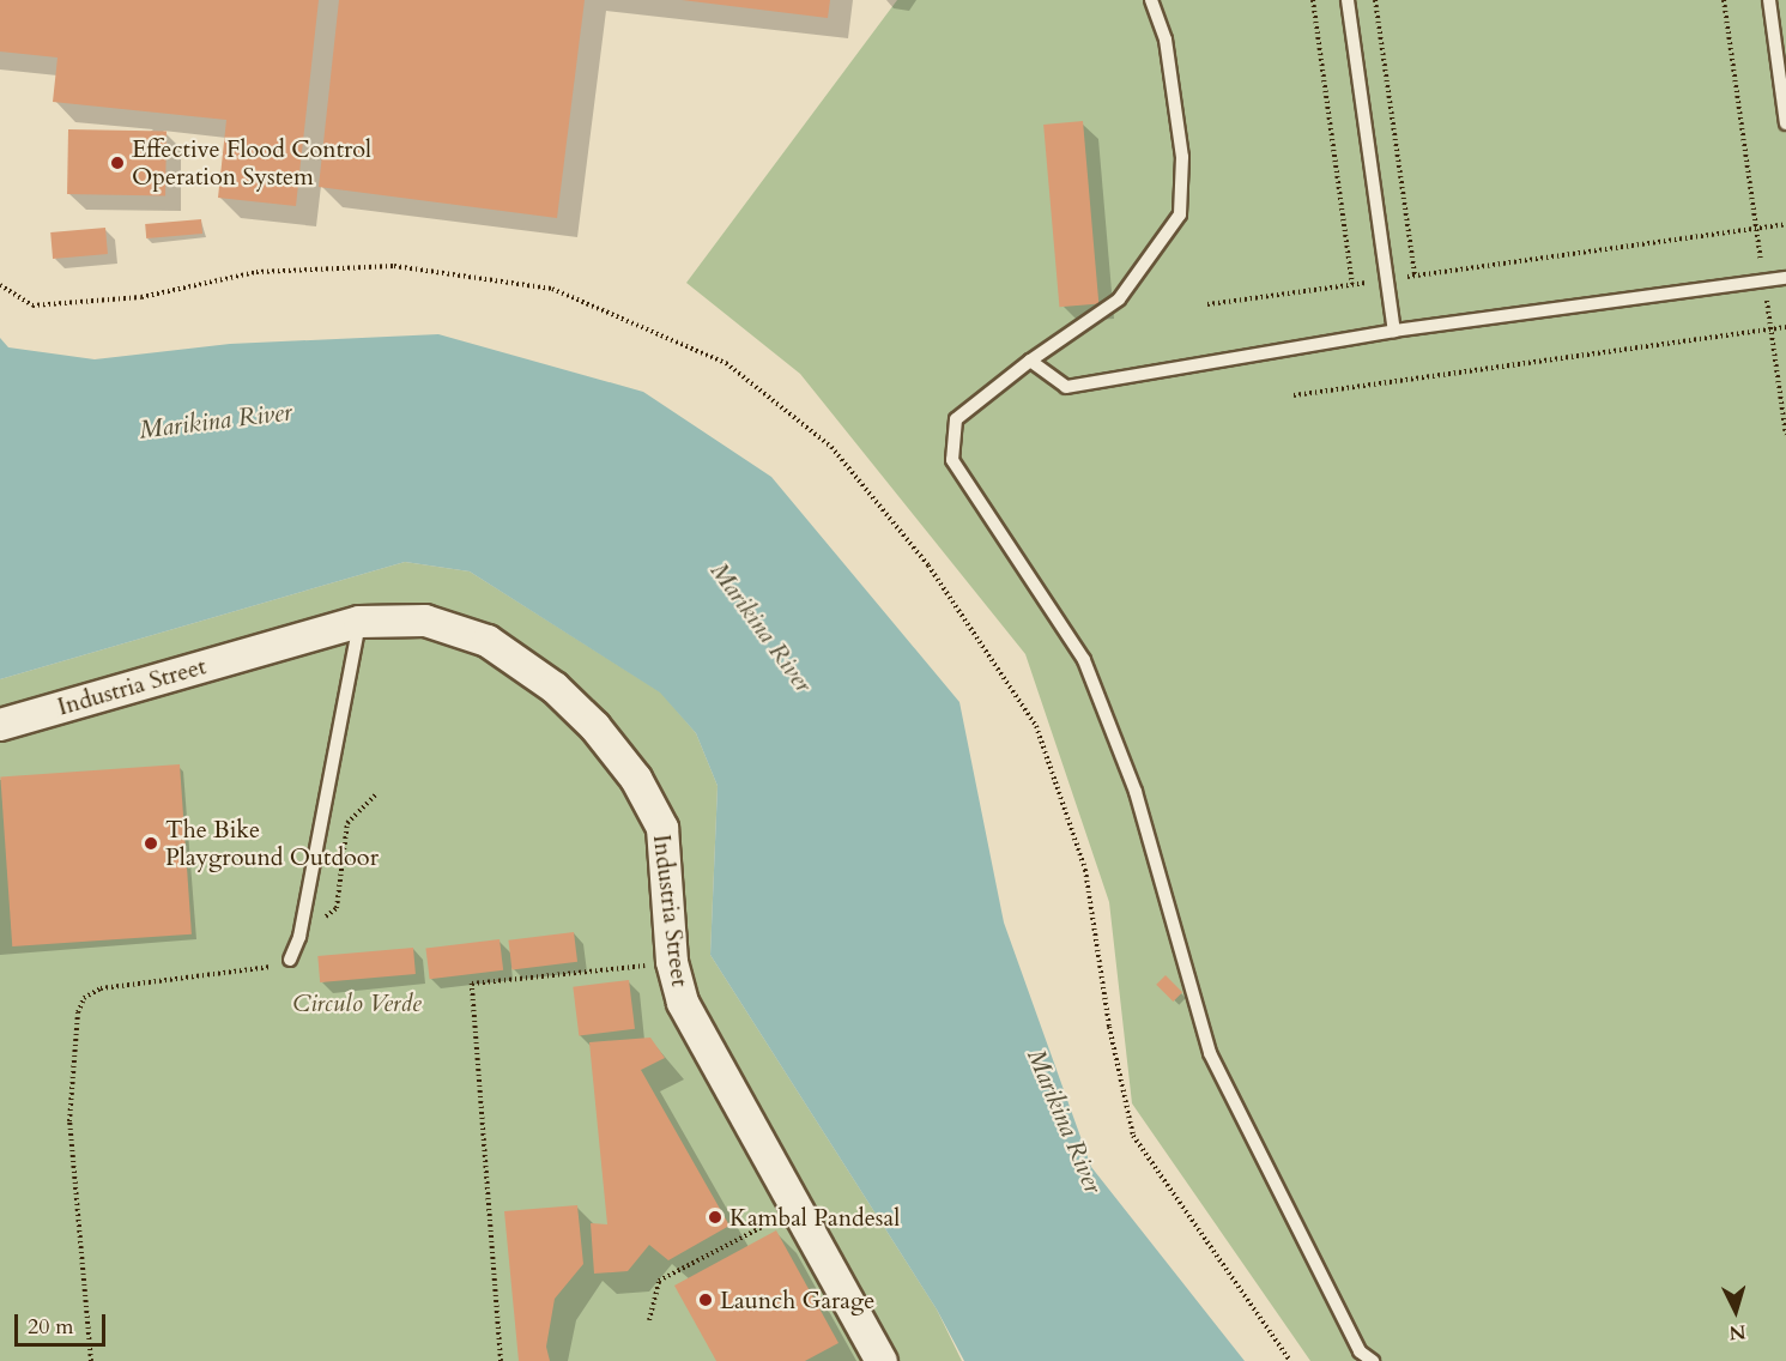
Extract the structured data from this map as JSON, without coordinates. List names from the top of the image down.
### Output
{
  "streets": {
    "street": ["Industria Street"]
  },
  "water": ["Marikina River"],
  "parks": ["Circulo Verde"],
  "places": [
    "Effective Flood Control Operation System",
    "The Bike Playground Outdoor",
    "Kambal Pandesal",
    "Launch Garage"
  ],
  "scale_bar": "20 m",
  "north": "bottom"
}
